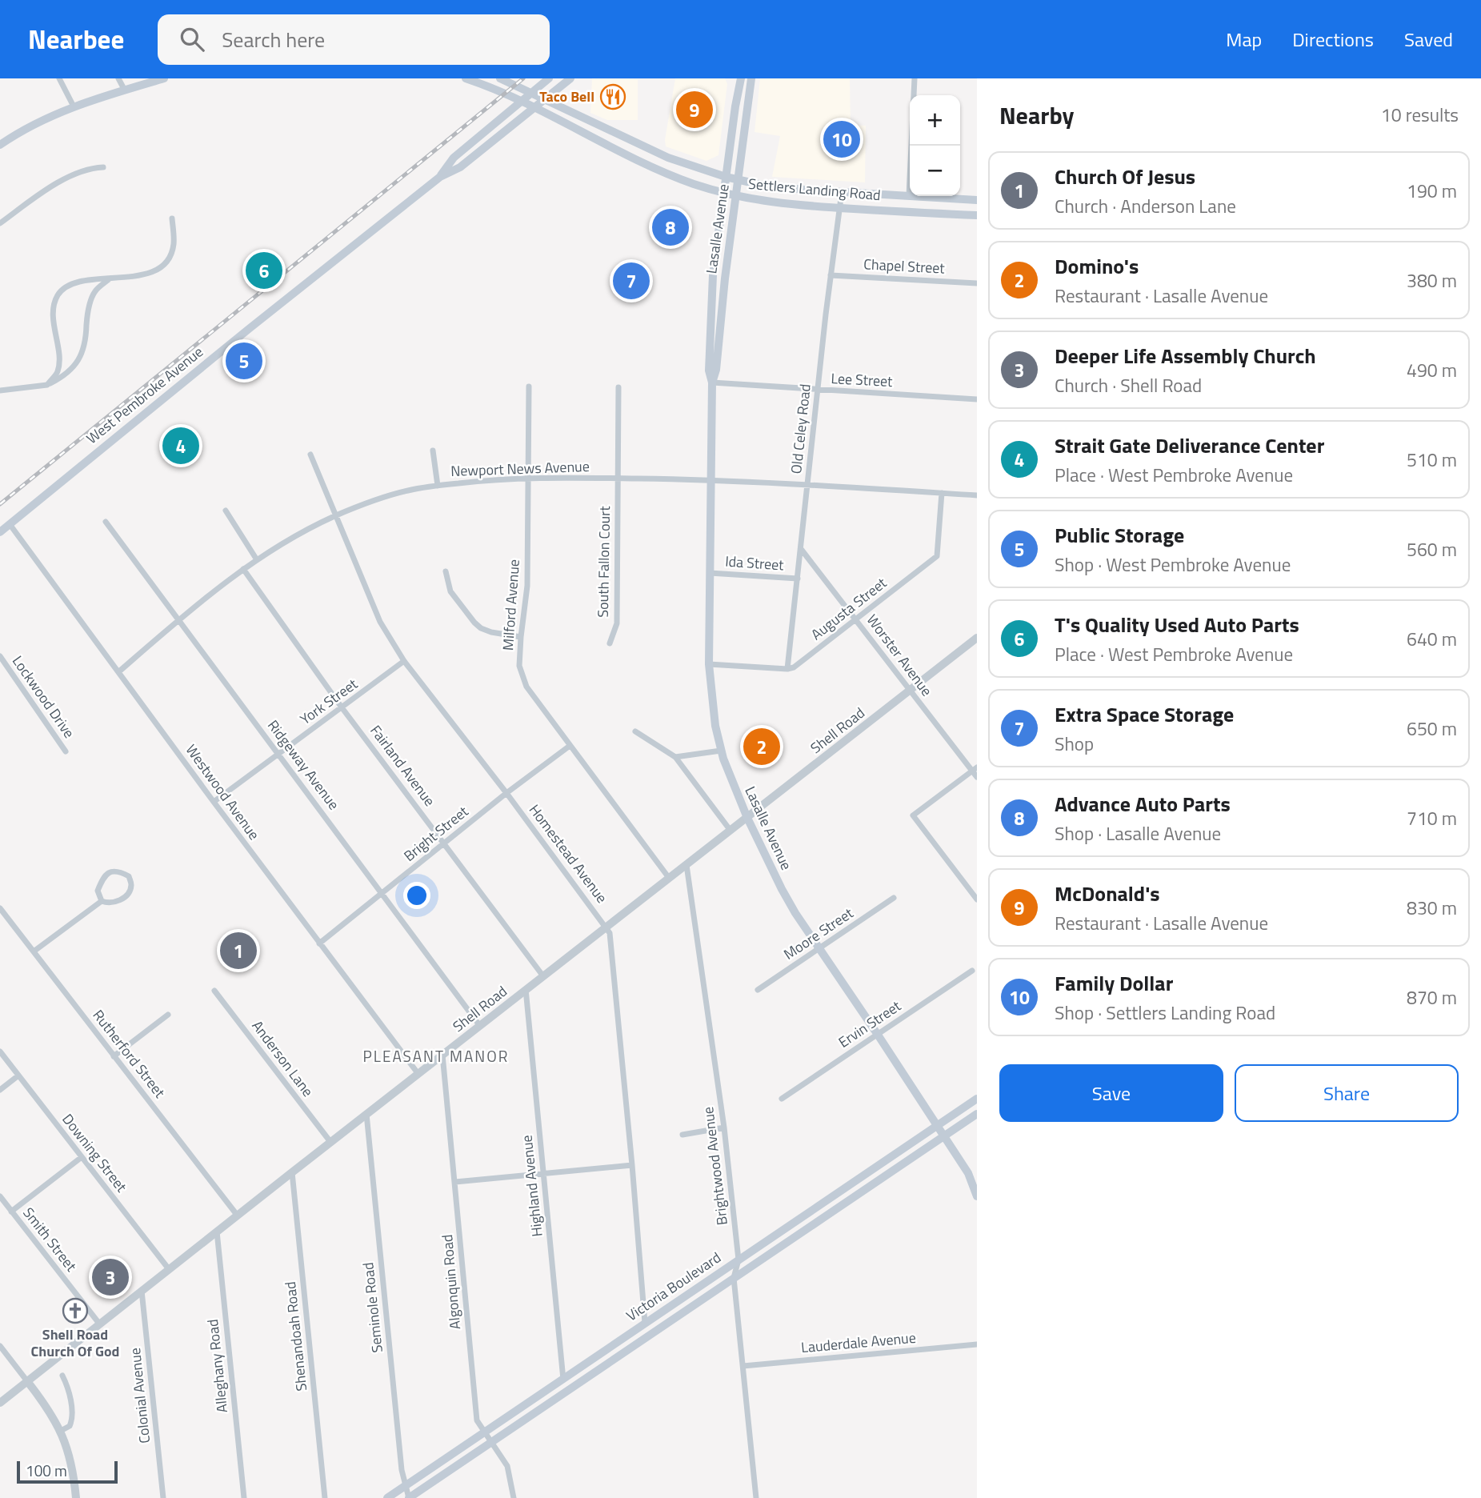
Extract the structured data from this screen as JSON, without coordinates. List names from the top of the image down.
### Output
{
  "streets": {
    "main road": [
      "Settlers Landing Road",
      "Lasalle Avenue",
      "West Pembroke Avenue",
      "Victoria Boulevard"
    ],
    "street": [
      "Chapel Street",
      "Lee Street",
      "Old Celey Road",
      "Newport News Avenue",
      "South Fallon Court",
      "Ida Street",
      "Milford Avenue",
      "Augusta Street",
      "Worster Avenue",
      "Lockwood Drive",
      "York Street",
      "Shell Road",
      "Ridgeway Avenue",
      "Fairland Avenue",
      "Westwood Avenue",
      "Bright Street",
      "Homestead Avenue",
      "Moore Street",
      "Ervin Street",
      "Rutherford Street",
      "Anderson Lane",
      "Downing Street",
      "Brightwood Avenue",
      "Highland Avenue",
      "Smith Street",
      "Algonquin Road",
      "Seminole Road",
      "Shenandoah Road",
      "Lauderdale Avenue",
      "Alleghany Road",
      "Colonial Avenue"
    ]
  },
  "crossings": [
    ["Settlers Landing Road", "Lasalle Avenue"],
    ["Settlers Landing Road", "West Pembroke Avenue"],
    ["Settlers Landing Road", "Old Celey Road"],
    ["Lasalle Avenue", "Lee Street"],
    ["Lasalle Avenue", "Newport News Avenue"],
    ["Lasalle Avenue", "Ida Street"],
    ["Lasalle Avenue", "Shell Road"],
    ["Lasalle Avenue", "Moore Street"],
    ["Lasalle Avenue", "Ervin Street"],
    ["Lasalle Avenue", "Victoria Boulevard"],
    ["Chapel Street", "Old Celey Road"],
    ["Lee Street", "Old Celey Road"],
    ["West Pembroke Avenue", "Westwood Avenue"],
    ["Old Celey Road", "Newport News Avenue"],
    ["Old Celey Road", "Ida Street"],
    ["Old Celey Road", "Augusta Street"],
    ["Old Celey Road", "Worster Avenue"],
    ["Newport News Avenue", "South Fallon Court"],
    ["Newport News Avenue", "Milford Avenue"],
    ["Newport News Avenue", "Augusta Street"],
    ["Newport News Avenue", "Ridgeway Avenue"],
    ["Newport News Avenue", "Fairland Avenue"],
    ["Newport News Avenue", "Westwood Avenue"],
    ["Newport News Avenue", "Homestead Avenue"],
    ["Milford Avenue", "Shell Road"],
    ["Milford Avenue", "Bright Street"],
    ["Augusta Street", "Worster Avenue"],
    ["Worster Avenue", "Shell Road"],
    ["York Street", "Ridgeway Avenue"],
    ["York Street", "Fairland Avenue"],
    ["York Street", "Westwood Avenue"],
    ["York Street", "Homestead Avenue"],
    ["Shell Road", "Ridgeway Avenue"],
    ["Shell Road", "Fairland Avenue"],
    ["Shell Road", "Westwood Avenue"],
    ["Shell Road", "Homestead Avenue"],
    ["Shell Road", "Rutherford Street"],
    ["Shell Road", "Anderson Lane"],
    ["Shell Road", "Downing Street"],
    ["Shell Road", "Brightwood Avenue"],
    ["Shell Road", "Highland Avenue"],
    ["Shell Road", "Smith Street"],
    ["Shell Road", "Algonquin Road"],
    ["Shell Road", "Seminole Road"],
    ["Shell Road", "Shenandoah Road"],
    ["Shell Road", "Alleghany Road"],
    ["Shell Road", "Colonial Avenue"],
    ["Ridgeway Avenue", "Bright Street"],
    ["Fairland Avenue", "Bright Street"],
    ["Westwood Avenue", "Bright Street"],
    ["Bright Street", "Homestead Avenue"],
    ["Homestead Avenue", "Victoria Boulevard"],
    ["Brightwood Avenue", "Victoria Boulevard"],
    ["Brightwood Avenue", "Lauderdale Avenue"],
    ["Highland Avenue", "Victoria Boulevard"],
    ["Algonquin Road", "Victoria Boulevard"],
    ["Victoria Boulevard", "Seminole Road"]
  ],
  "districts": ["PLEASANT MANOR"],
  "places": {
    "restaurant": ["Taco Bell"],
    "church": ["Shell Road Church Of God"]
  },
  "scale_bar": "100 m",
  "page": {
    "header": "Nearbee",
    "search": "Search here",
    "nav": ["Map", "Directions", "Saved"],
    "heading": ["Nearby", "10 results"],
    "pins": [
      "9",
      "10",
      "8",
      "6",
      "7",
      "5",
      "4",
      "2",
      "1",
      "3"
    ],
    "map_buttons": ["+", "−"],
    "list": [
      {
        "mark": "1",
        "name": "Church Of Jesus",
        "note": "Church · Anderson Lane",
        "value": "190 m"
      },
      {
        "mark": "2",
        "name": "Domino's",
        "note": "Restaurant · Lasalle Avenue",
        "value": "380 m"
      },
      {
        "mark": "3",
        "name": "Deeper Life Assembly Church",
        "note": "Church · Shell Road",
        "value": "490 m"
      },
      {
        "mark": "4",
        "name": "Strait Gate Deliverance Center",
        "note": "Place · West Pembroke Avenue",
        "value": "510 m"
      },
      {
        "mark": "5",
        "name": "Public Storage",
        "note": "Shop · West Pembroke Avenue",
        "value": "560 m"
      },
      {
        "mark": "6",
        "name": "T's Quality Used Auto Parts",
        "note": "Place · West Pembroke Avenue",
        "value": "640 m"
      },
      {
        "mark": "7",
        "name": "Extra Space Storage",
        "note": "Shop",
        "value": "650 m"
      },
      {
        "mark": "8",
        "name": "Advance Auto Parts",
        "note": "Shop · Lasalle Avenue",
        "value": "710 m"
      },
      {
        "mark": "9",
        "name": "McDonald's",
        "note": "Restaurant · Lasalle Avenue",
        "value": "830 m"
      },
      {
        "mark": "10",
        "name": "Family Dollar",
        "note": "Shop · Settlers Landing Road",
        "value": "870 m"
      }
    ],
    "buttons": ["Save", "Share"],
    "scale": "100 m"
  }
}
